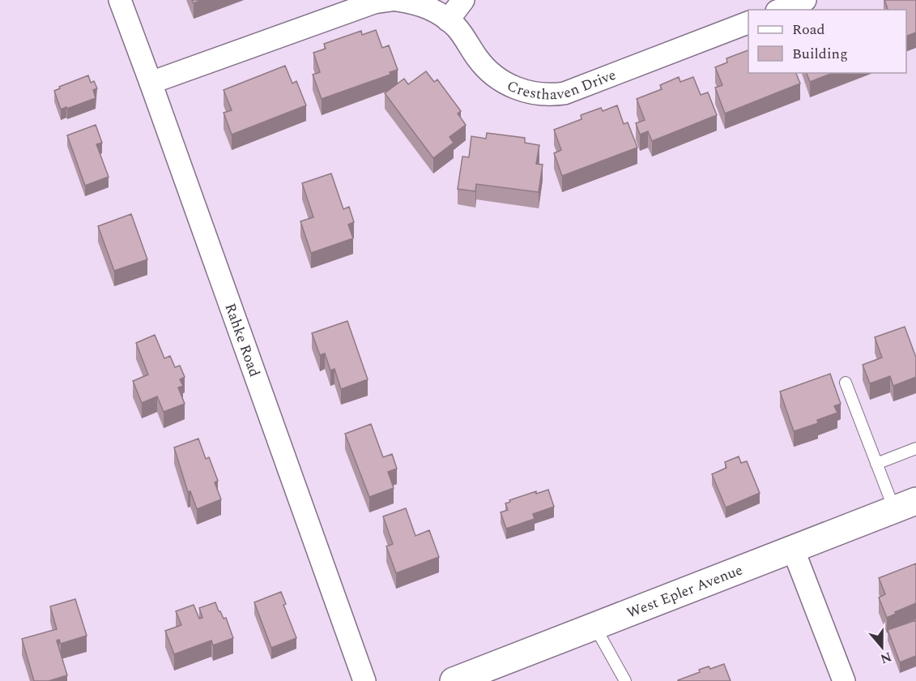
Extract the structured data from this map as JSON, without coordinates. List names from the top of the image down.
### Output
{
  "streets": {
    "street": ["Cresthaven Drive", "Rahke Road", "West Epler Avenue"]
  },
  "legend": ["Road", "Building"],
  "north": "bottom"
}
